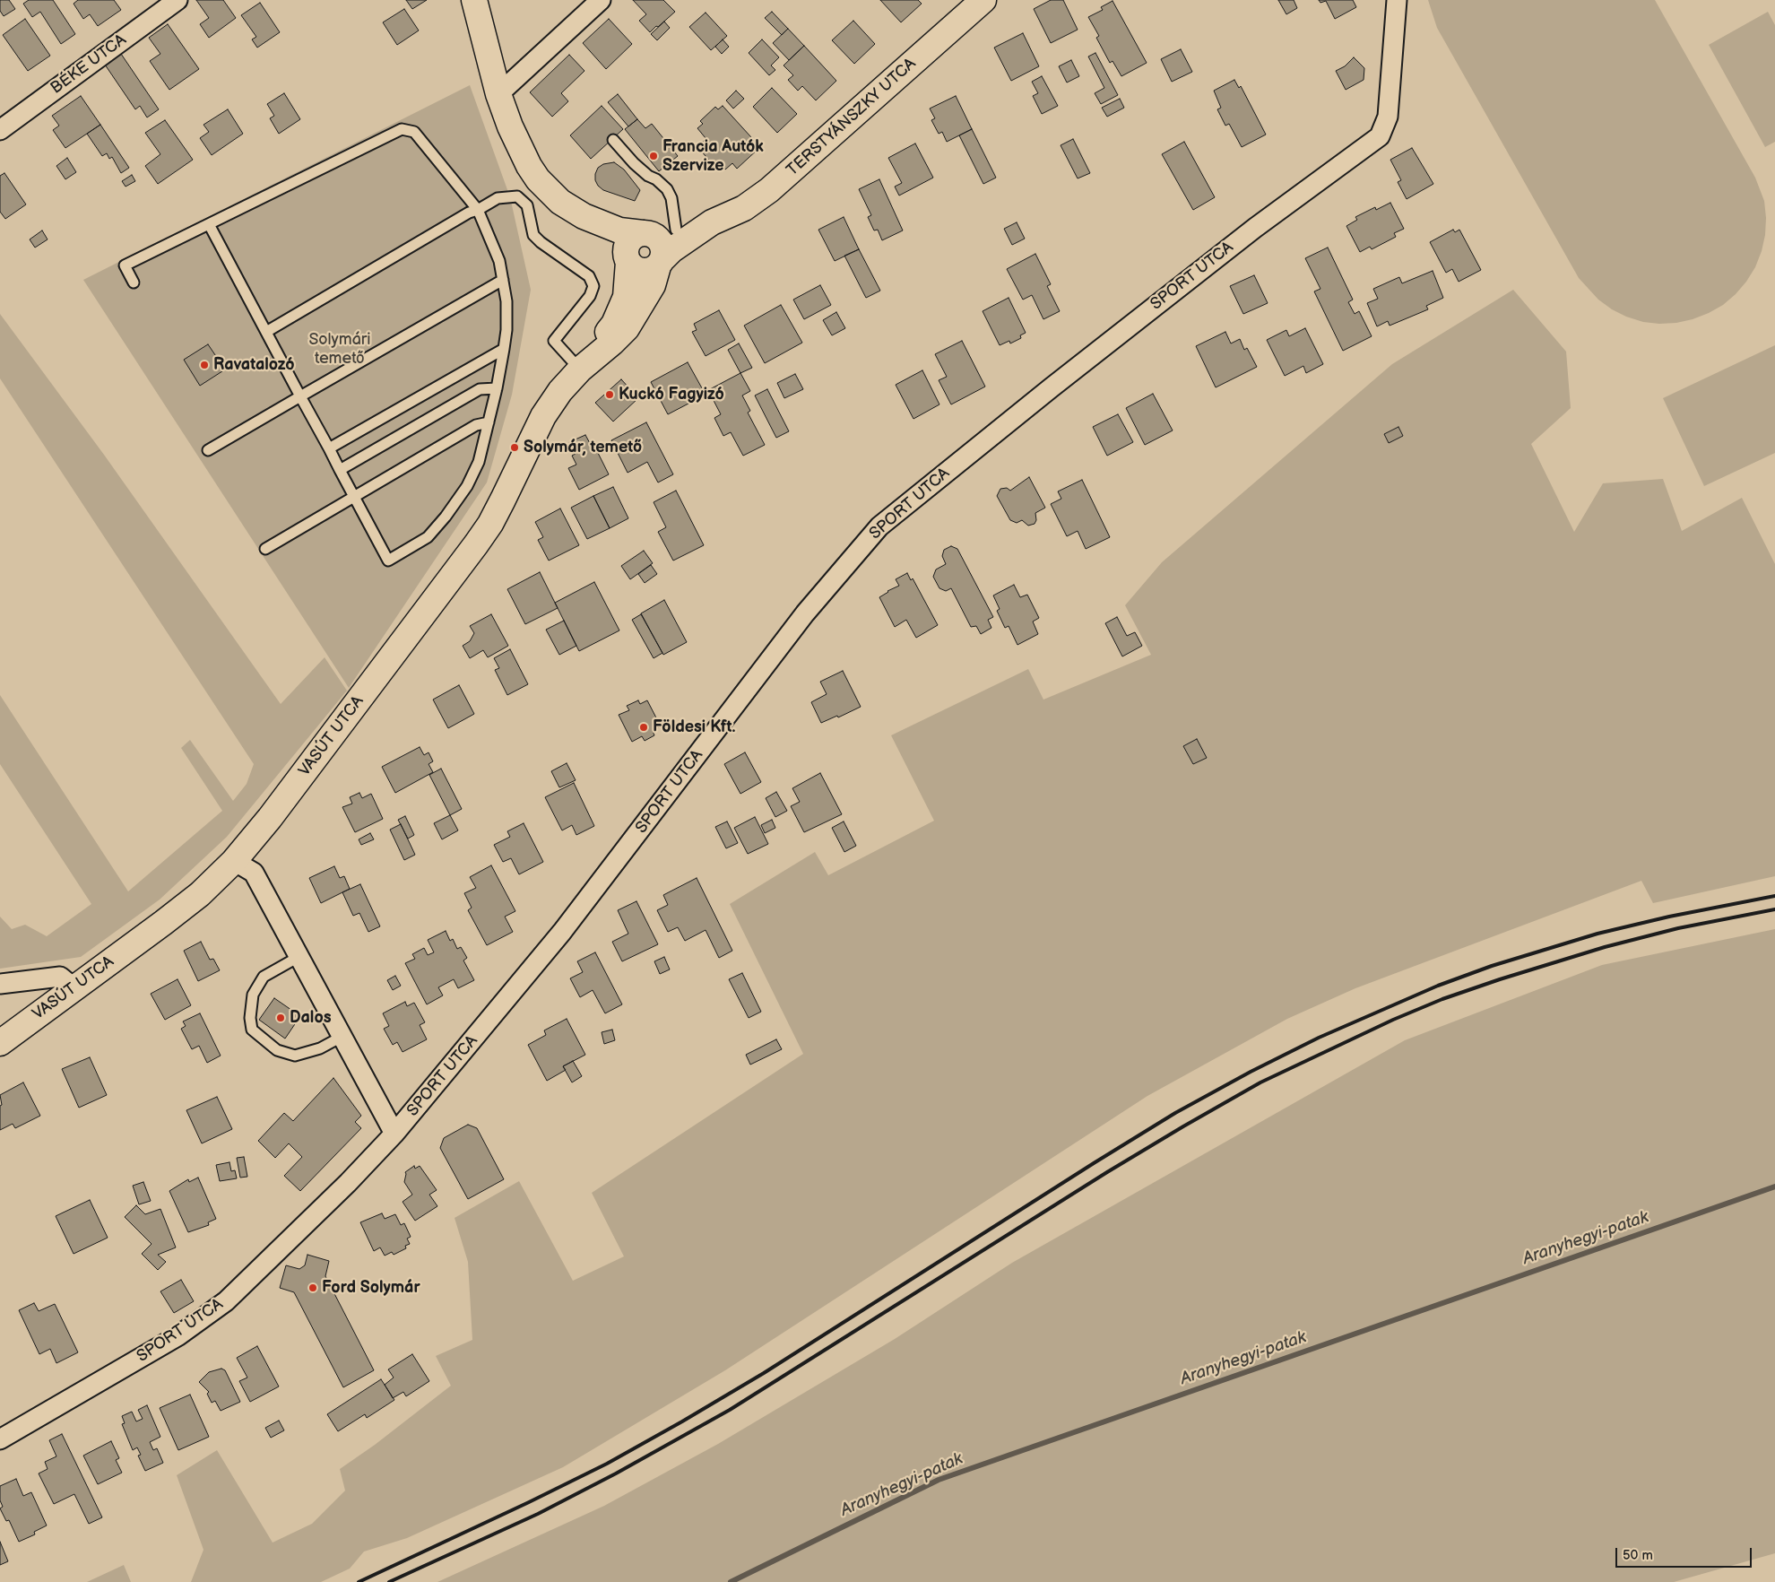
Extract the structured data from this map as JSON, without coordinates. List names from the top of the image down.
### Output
{
  "streets": {
    "street": [
      "BÉKE UTCA",
      "TERSTYÁNSZKY UTCA",
      "SPORT UTCA",
      "VASÚT UTCA"
    ]
  },
  "crossings": [
    ["TERSTYÁNSZKY UTCA", "VASÚT UTCA"],
    ["SPORT UTCA", "VASÚT UTCA"]
  ],
  "water": ["Aranyhegyi-patak"],
  "parks": ["Solymári temető"],
  "places": [
    "Francia Autók Szervize",
    "Ravatalozó",
    "Kuckó Fagyizó",
    "Solymár, temető",
    "Földesi Kft.",
    "Dalos",
    "Ford Solymár"
  ],
  "scale_bar": "50 m"
}
